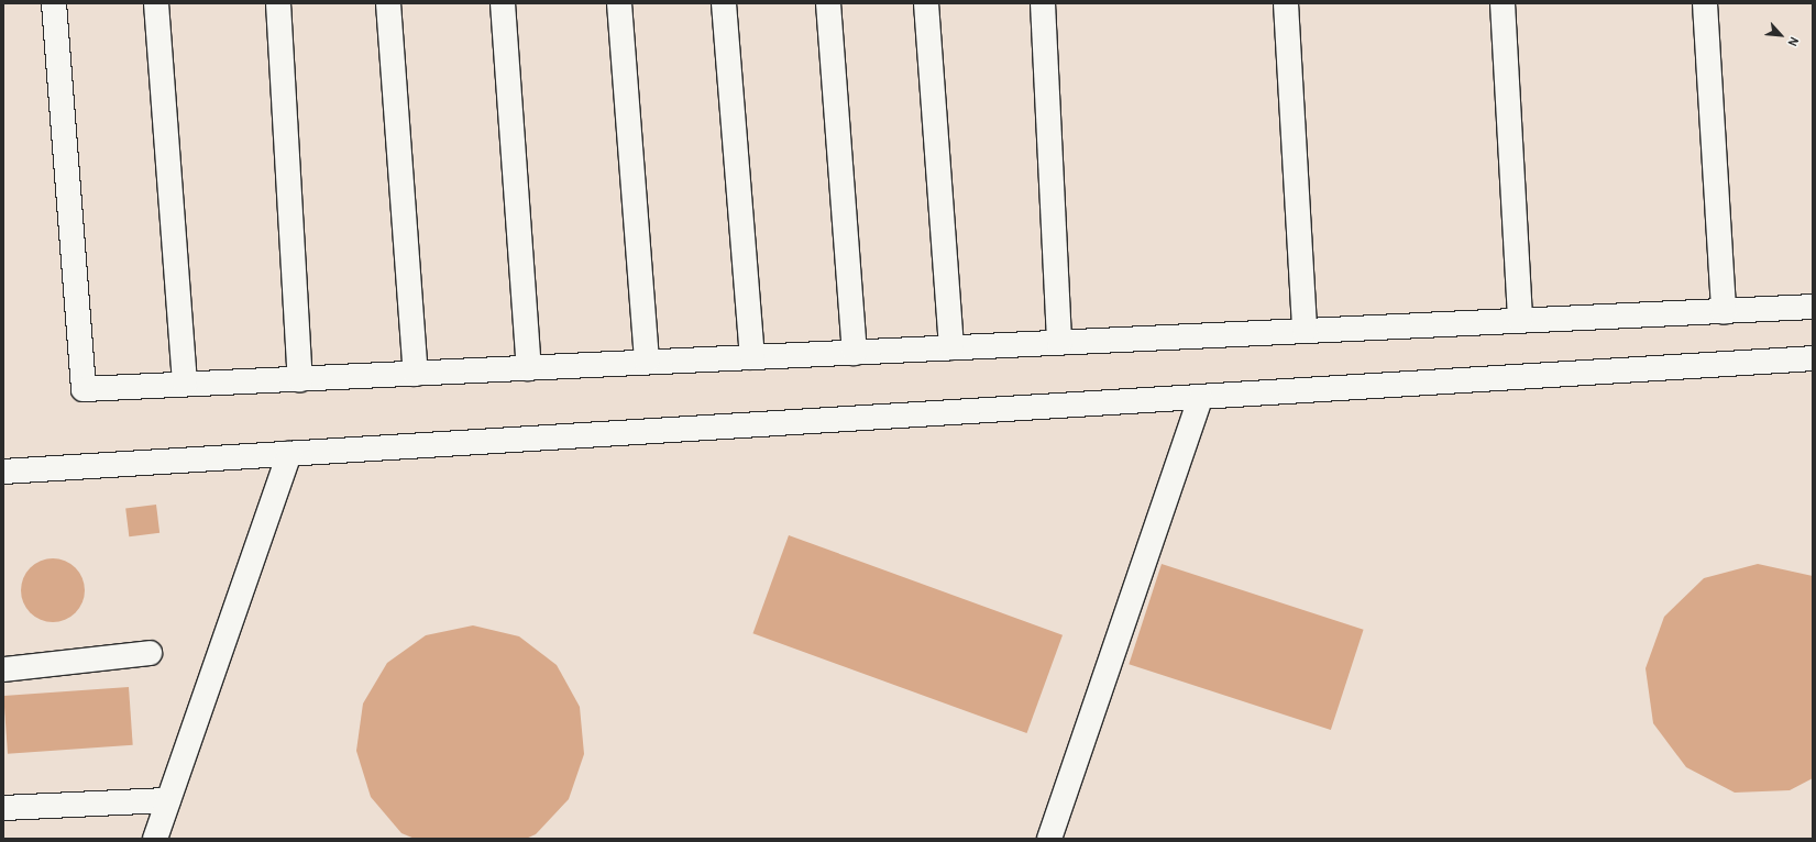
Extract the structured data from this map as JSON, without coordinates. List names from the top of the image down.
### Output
{
  "north": "bottom right"
}
